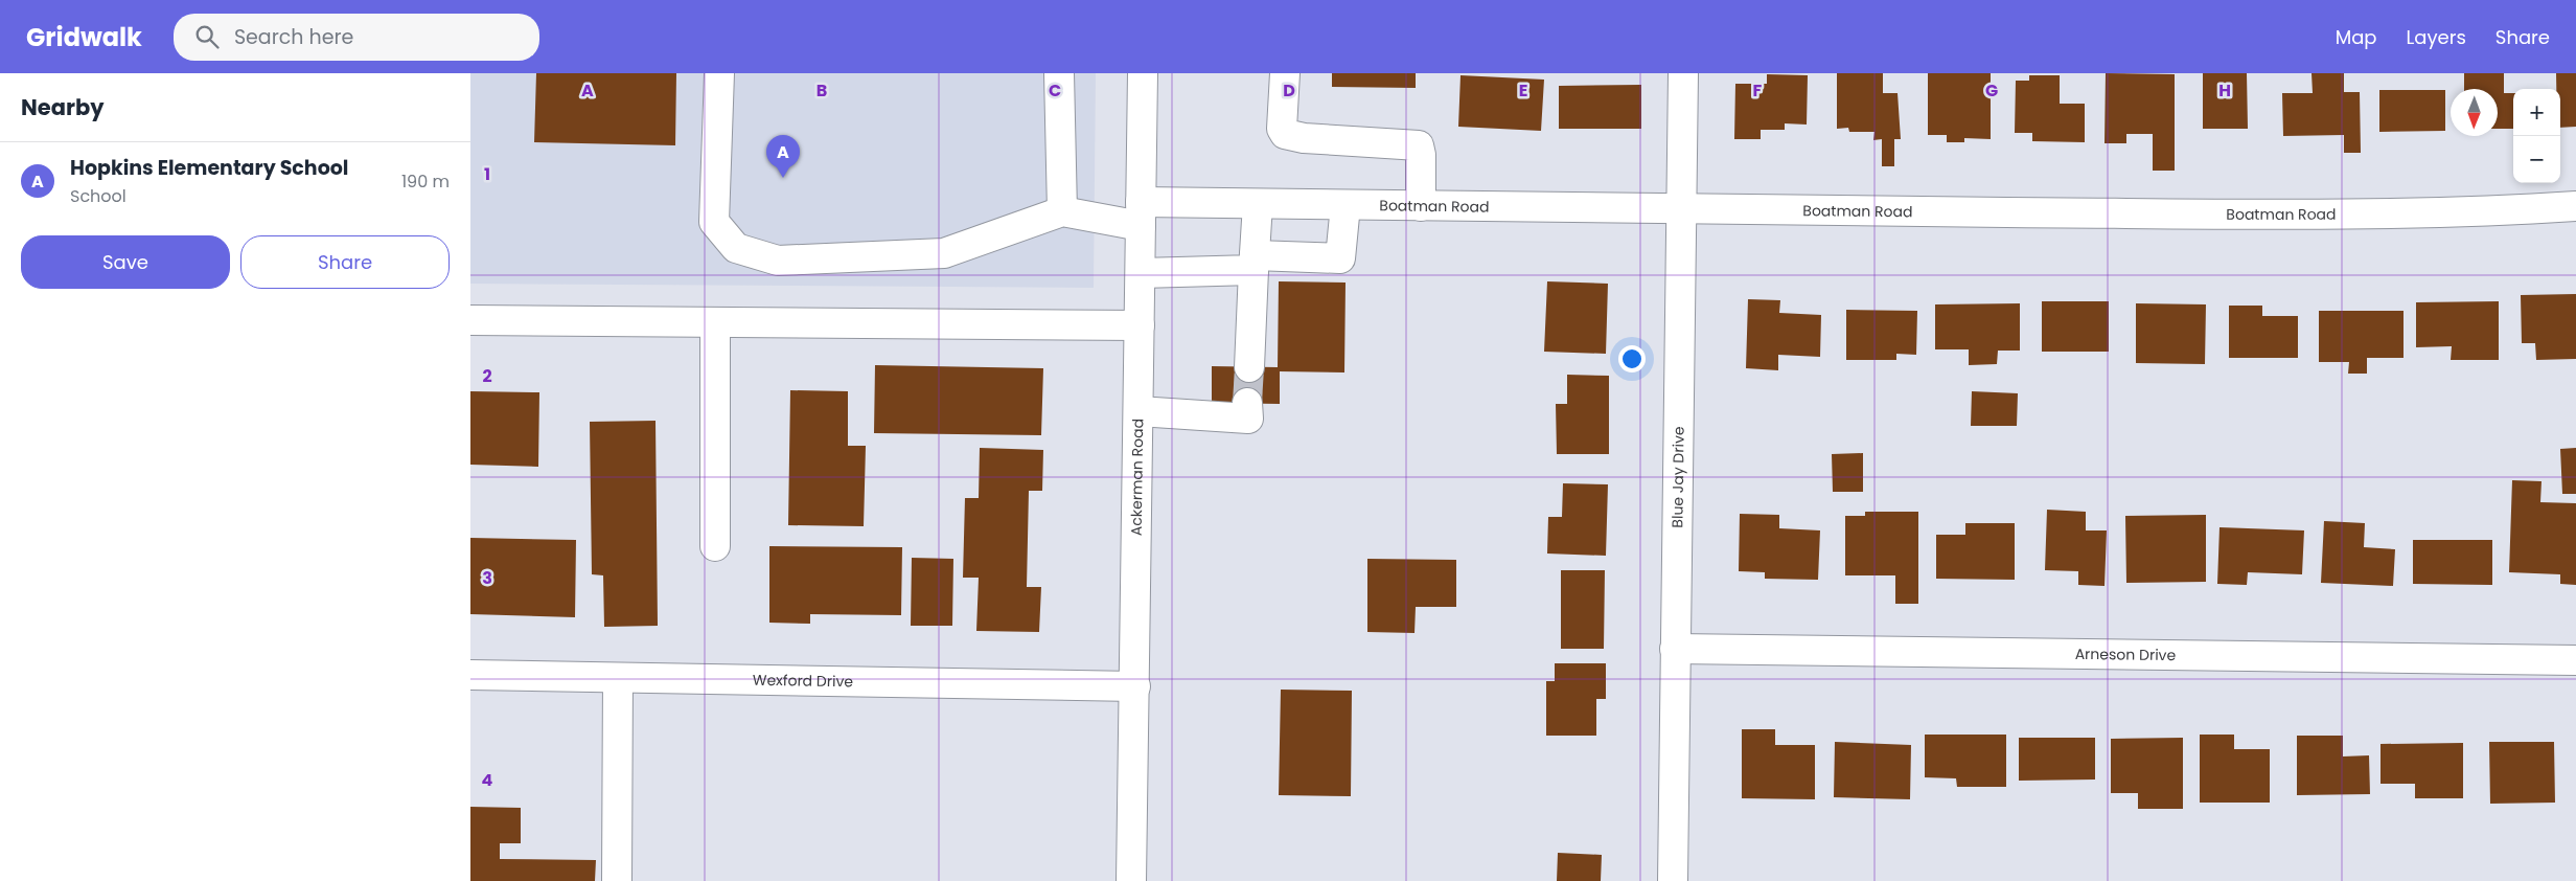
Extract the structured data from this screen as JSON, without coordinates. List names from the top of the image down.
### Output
{
  "streets": {
    "street": [
      "Boatman Road",
      "Ackerman Road",
      "Blue Jay Drive",
      "Arneson Drive",
      "Wexford Drive"
    ]
  },
  "crossings": [
    ["Boatman Road", "Ackerman Road"],
    ["Boatman Road", "Blue Jay Drive"],
    ["Ackerman Road", "Wexford Drive"],
    ["Blue Jay Drive", "Arneson Drive"]
  ],
  "north": "bottom",
  "page": {
    "header": "Gridwalk",
    "search": "Search here",
    "nav": ["Map", "Layers", "Share"],
    "heading": "Nearby",
    "map_buttons": ["+", "−"],
    "pins": "A",
    "list": [
      {
        "mark": "A",
        "name": "Hopkins Elementary School",
        "note": "School",
        "value": "190 m"
      }
    ],
    "buttons": ["Save", "Share"]
  },
  "grid": {
    "columns": [
      "A",
      "B",
      "C",
      "D",
      "E",
      "F",
      "G",
      "H"
    ],
    "rows": [
      "1",
      "2",
      "3",
      "4"
    ]
  }
}
